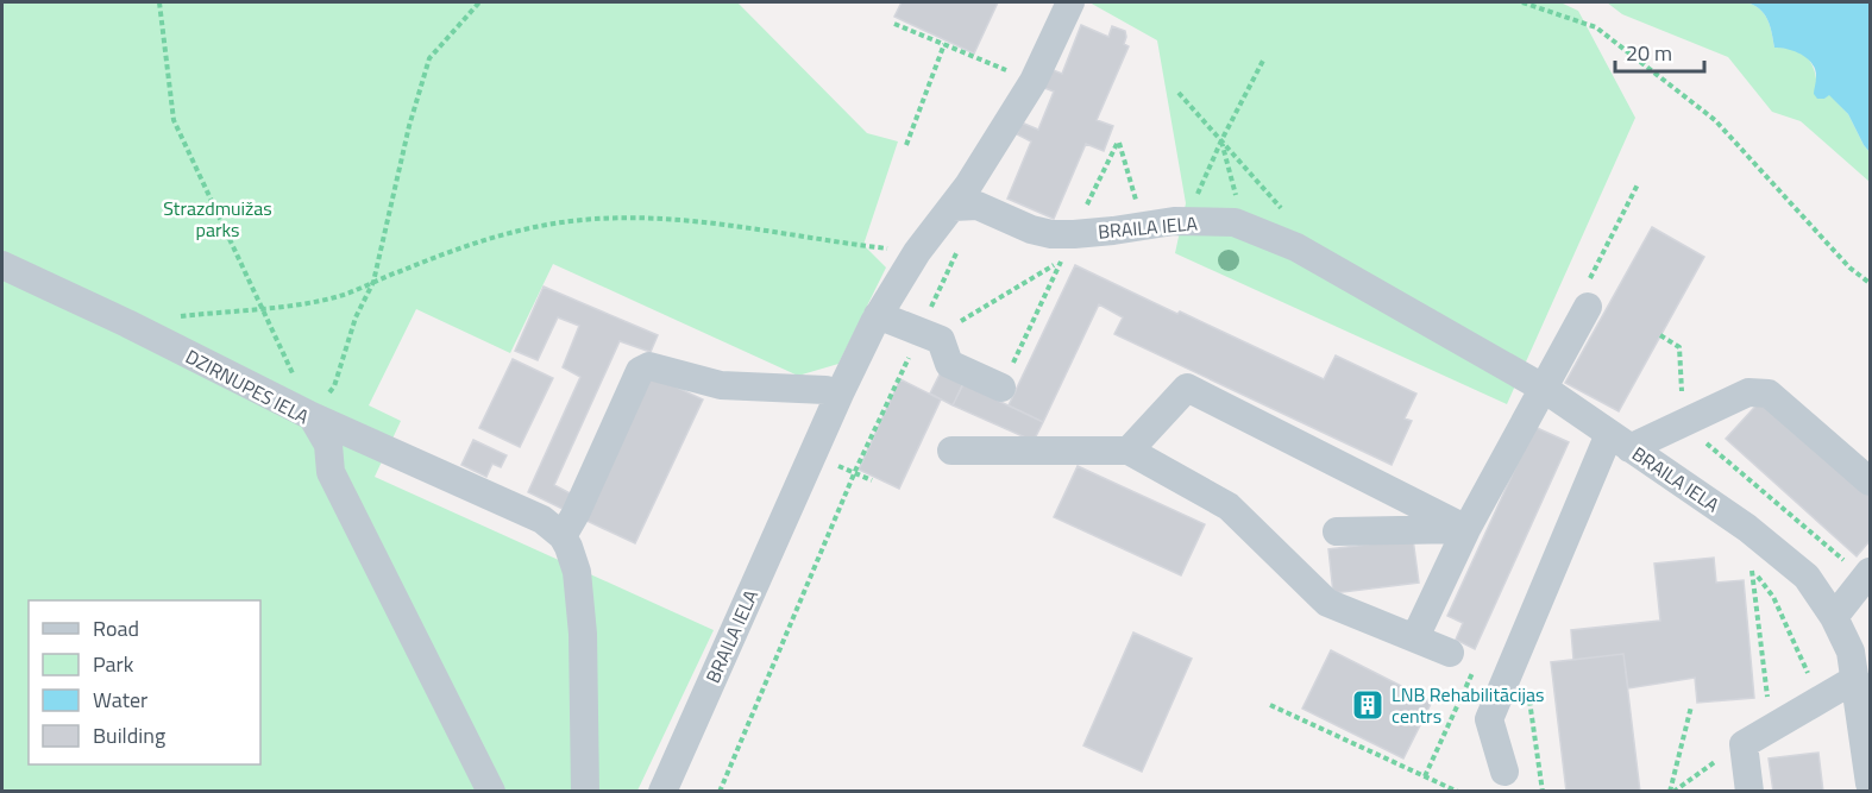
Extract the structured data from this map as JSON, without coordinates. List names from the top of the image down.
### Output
{
  "streets": {
    "street": ["BRAILA IELA", "DZIRNUPES IELA"]
  },
  "parks": ["Strazdmuižas parks"],
  "places": {
    "building": ["LNB Rehabilitācijas centrs"]
  },
  "legend": [
    "Road",
    "Park",
    "Water",
    "Building"
  ],
  "scale_bar": "20 m"
}
